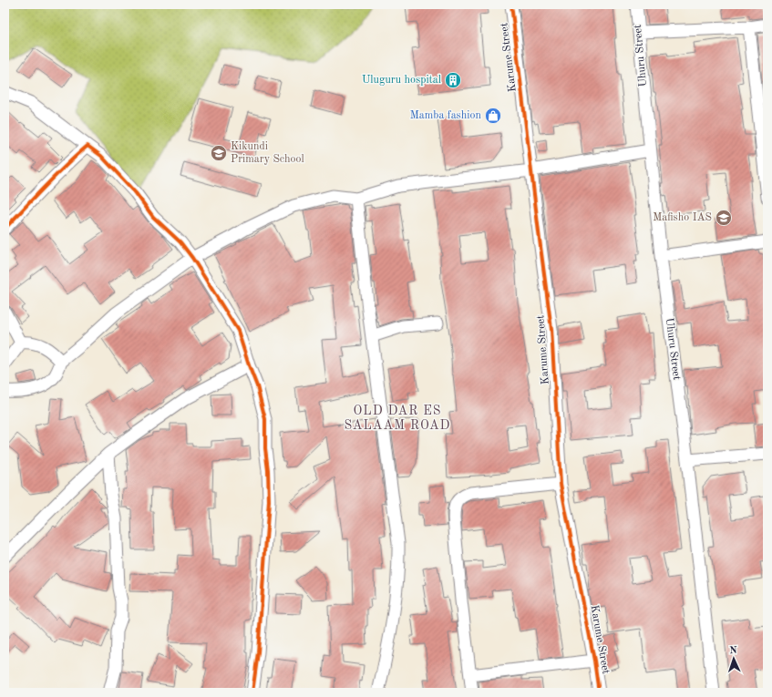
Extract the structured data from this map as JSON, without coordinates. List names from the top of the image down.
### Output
{
  "streets": {
    "street": ["Uhuru Street", "Karume Street"]
  },
  "districts": ["OLD DAR ES SALAAM ROAD"],
  "places": {
    "building": ["Uluguru hospital"],
    "shop": ["Mamba fashion"],
    "school or university": ["Kikundi Primary School", "Mafisho IAS"]
  },
  "north": "top"
}
